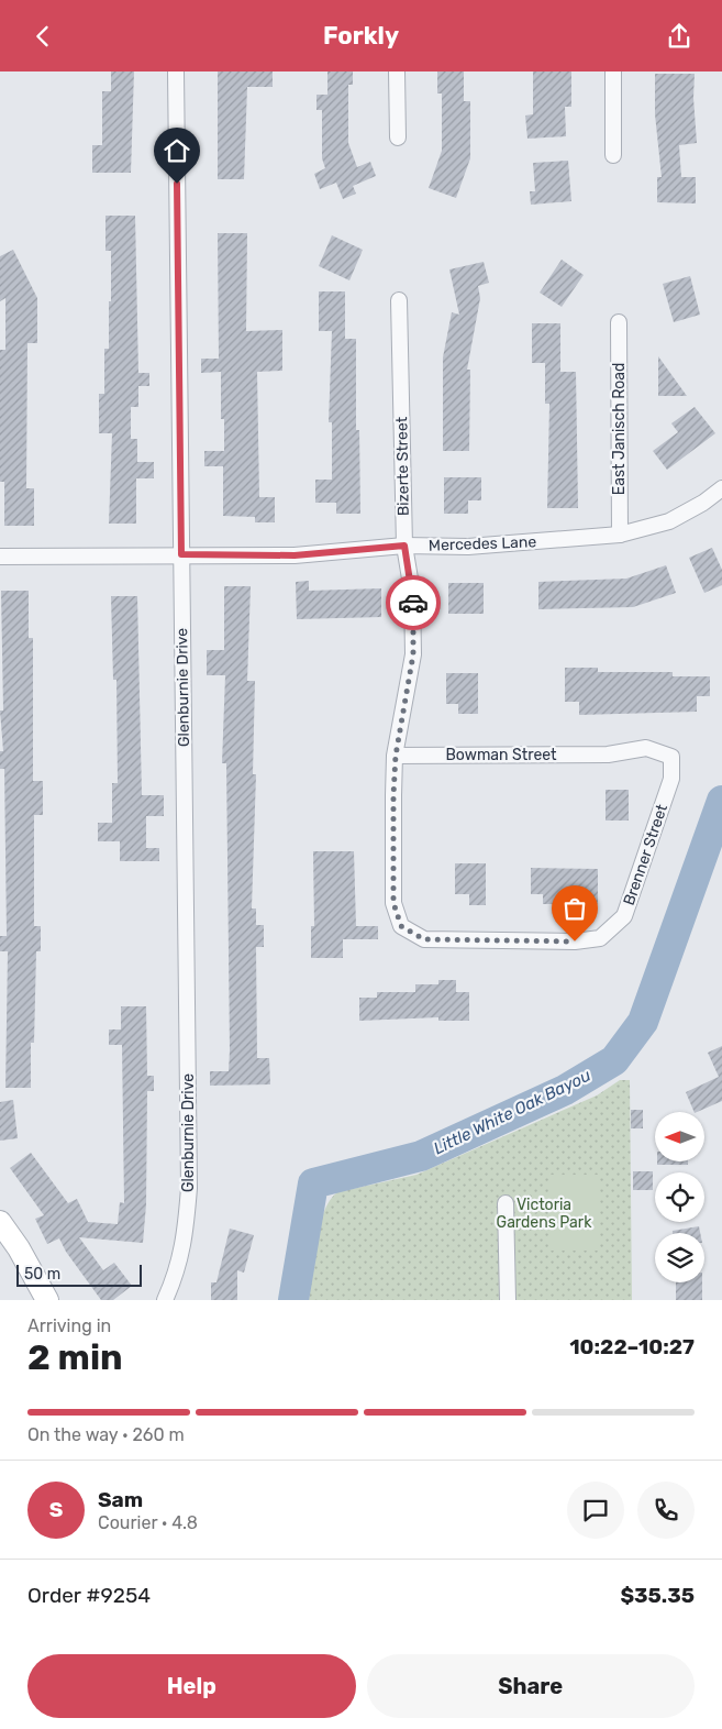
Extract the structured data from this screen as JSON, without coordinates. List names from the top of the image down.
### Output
{
  "streets": {
    "street": [
      "East Janisch Road",
      "Bizerte Street",
      "Mercedes Lane",
      "Glenburnie Drive",
      "Bowman Street",
      "Brenner Street"
    ]
  },
  "crossings": [
    ["East Janisch Road", "Mercedes Lane"],
    ["Bizerte Street", "Mercedes Lane"],
    ["Bizerte Street", "Bowman Street"],
    ["Bizerte Street", "Brenner Street"],
    ["Mercedes Lane", "Glenburnie Drive"],
    ["Bowman Street", "Brenner Street"]
  ],
  "water": ["Little White Oak Bayou"],
  "parks": ["Victoria Gardens Park"],
  "scale_bar": "50 m",
  "north": "left",
  "page": {
    "header": "Forkly",
    "scale": "50 m",
    "heading": ["2 min", "Arriving in", "10:22–10:27"],
    "panel": [
      "Sam",
      "Courier · 4.8",
      "Order #9254",
      "$35.35"
    ],
    "bar": "On the way · 260 m",
    "round": "S",
    "buttons": ["Help", "Share"]
  }
}
